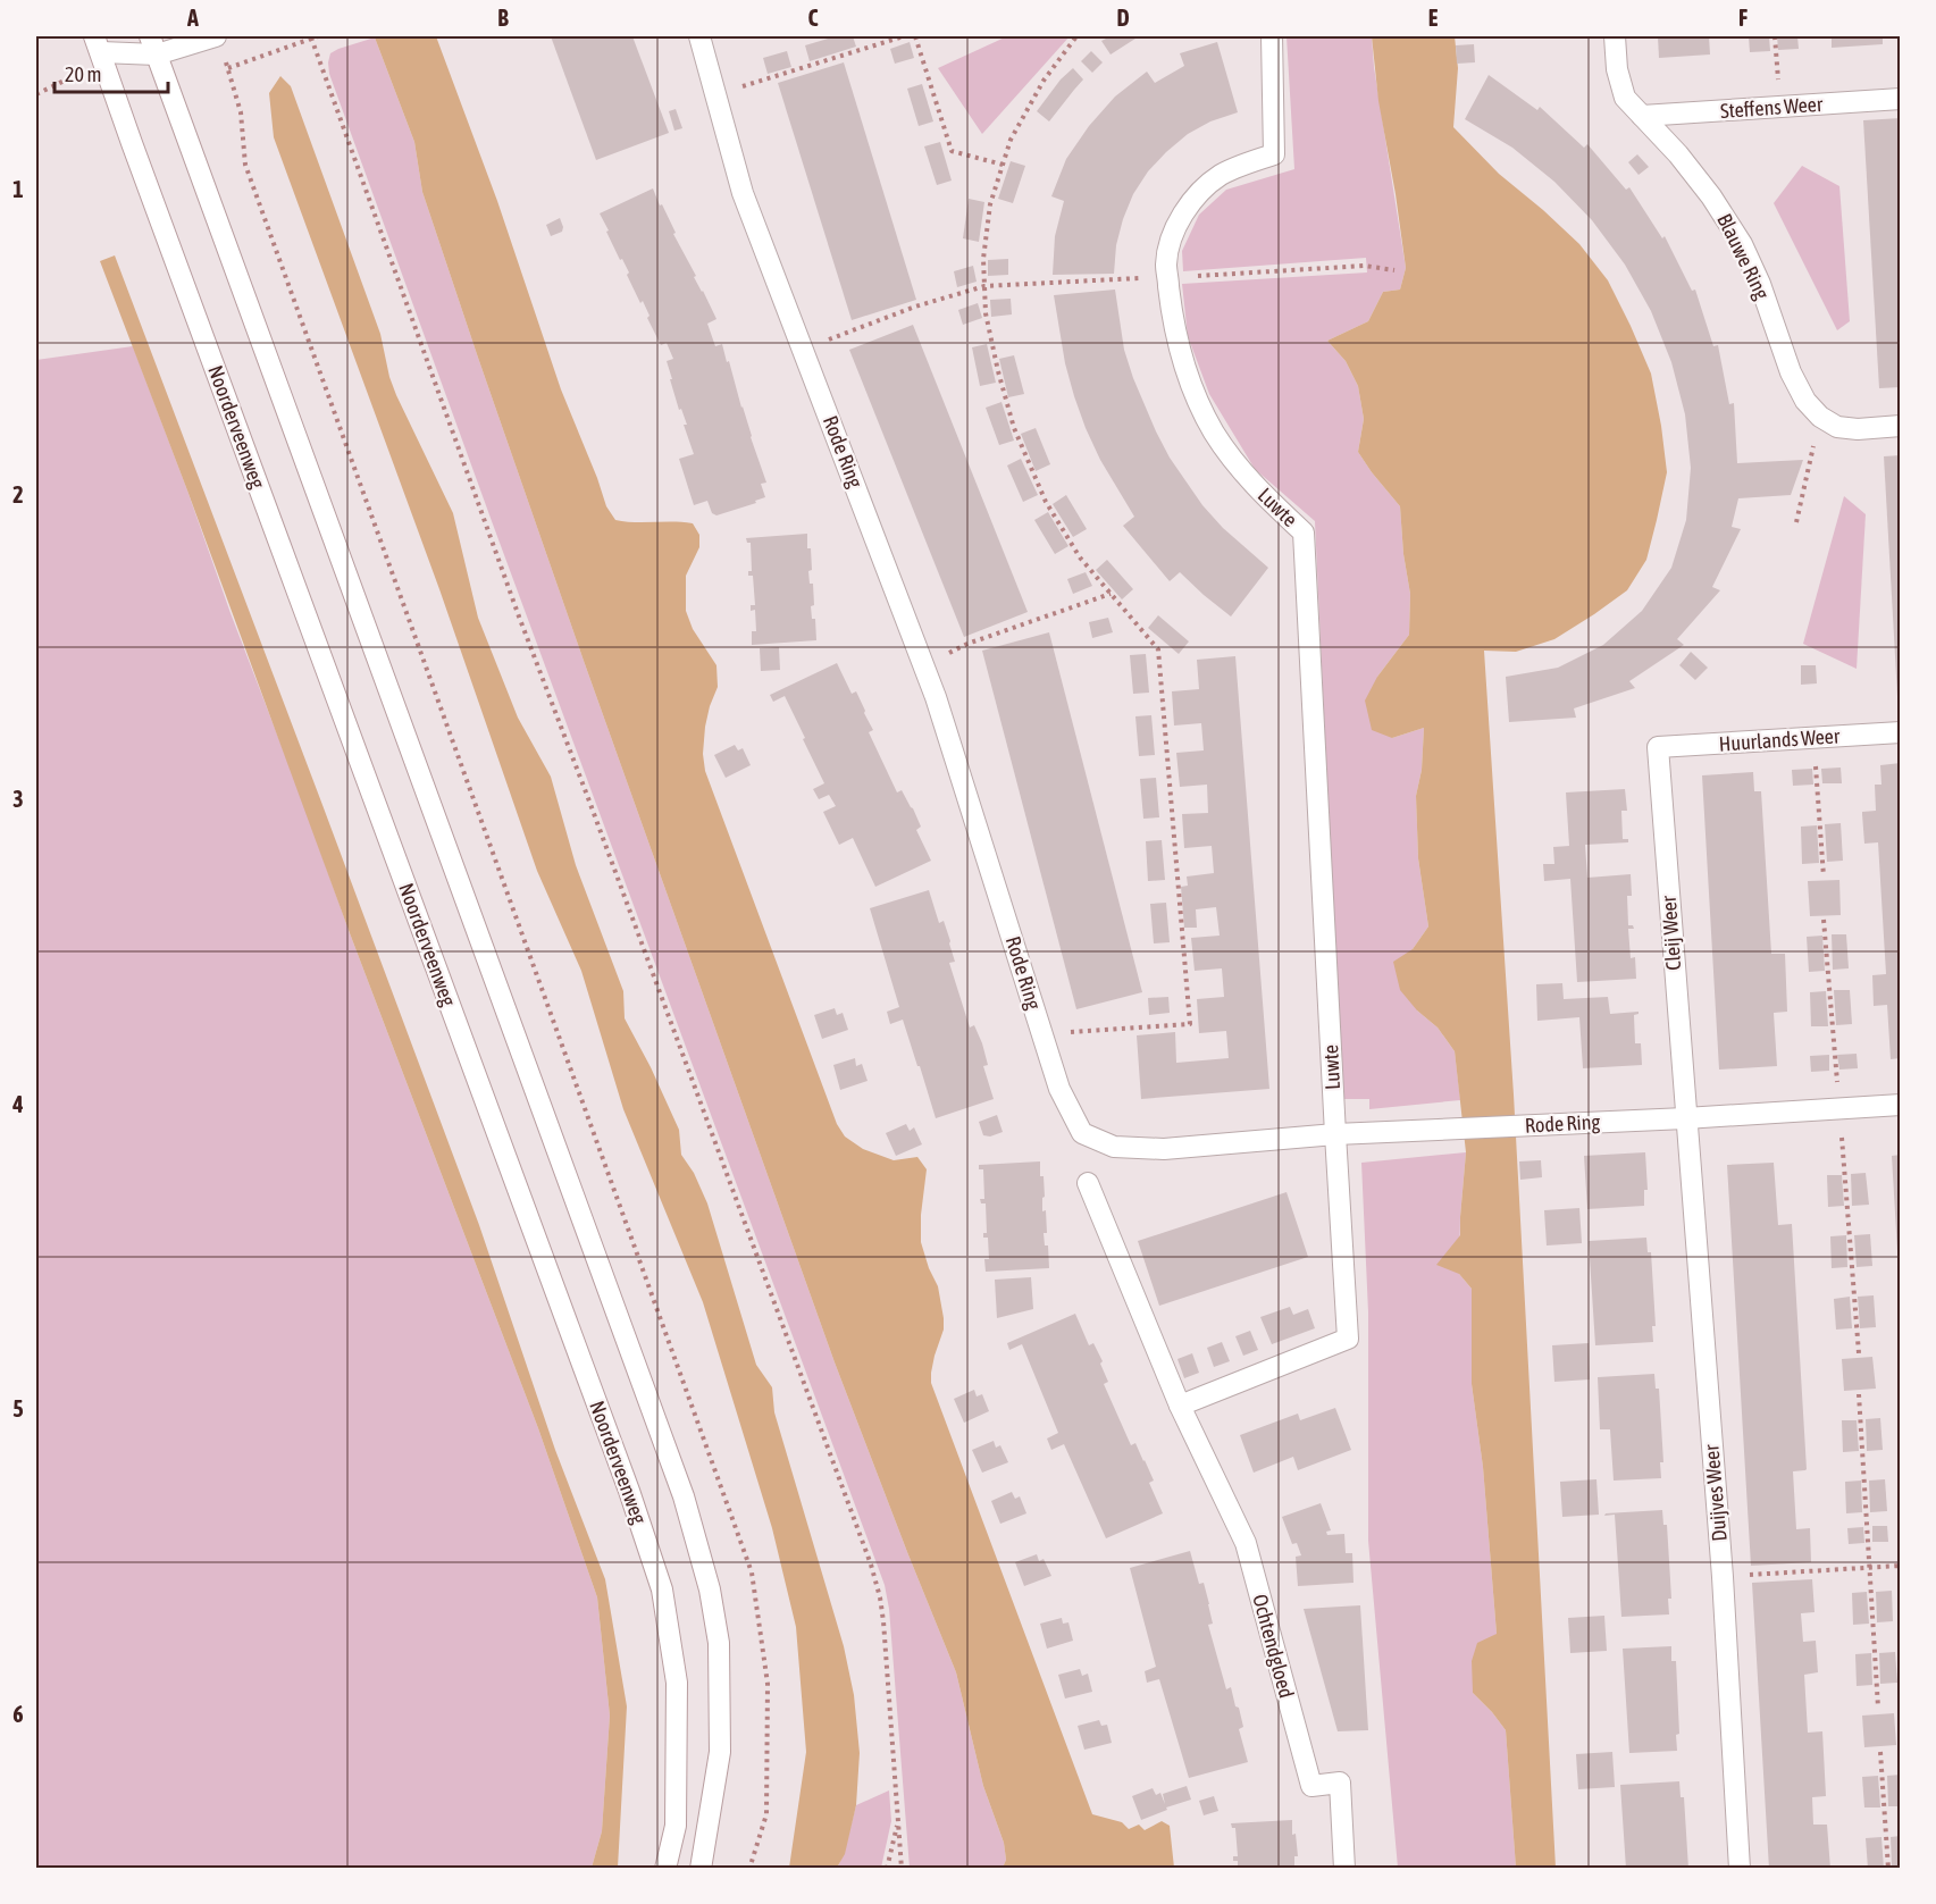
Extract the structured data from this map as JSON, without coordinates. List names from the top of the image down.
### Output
{
  "streets": {
    "street": [
      "Steffens Weer",
      "Blauwe Ring",
      "Noorderveenweg",
      "Rode Ring",
      "Luwte",
      "Huurlands Weer",
      "Cleij Weer",
      "Duijves Weer",
      "Ochtendgloed"
    ]
  },
  "crossings": [
    ["Steffens Weer", "Blauwe Ring"],
    ["Rode Ring", "Luwte"],
    ["Rode Ring", "Cleij Weer"],
    ["Rode Ring", "Duijves Weer"],
    ["Huurlands Weer", "Cleij Weer"],
    ["Cleij Weer", "Duijves Weer"]
  ],
  "scale_bar": "20 m",
  "grid": {
    "columns": [
      "A",
      "B",
      "C",
      "D",
      "E",
      "F"
    ],
    "rows": [
      "1",
      "2",
      "3",
      "4",
      "5",
      "6"
    ]
  }
}
